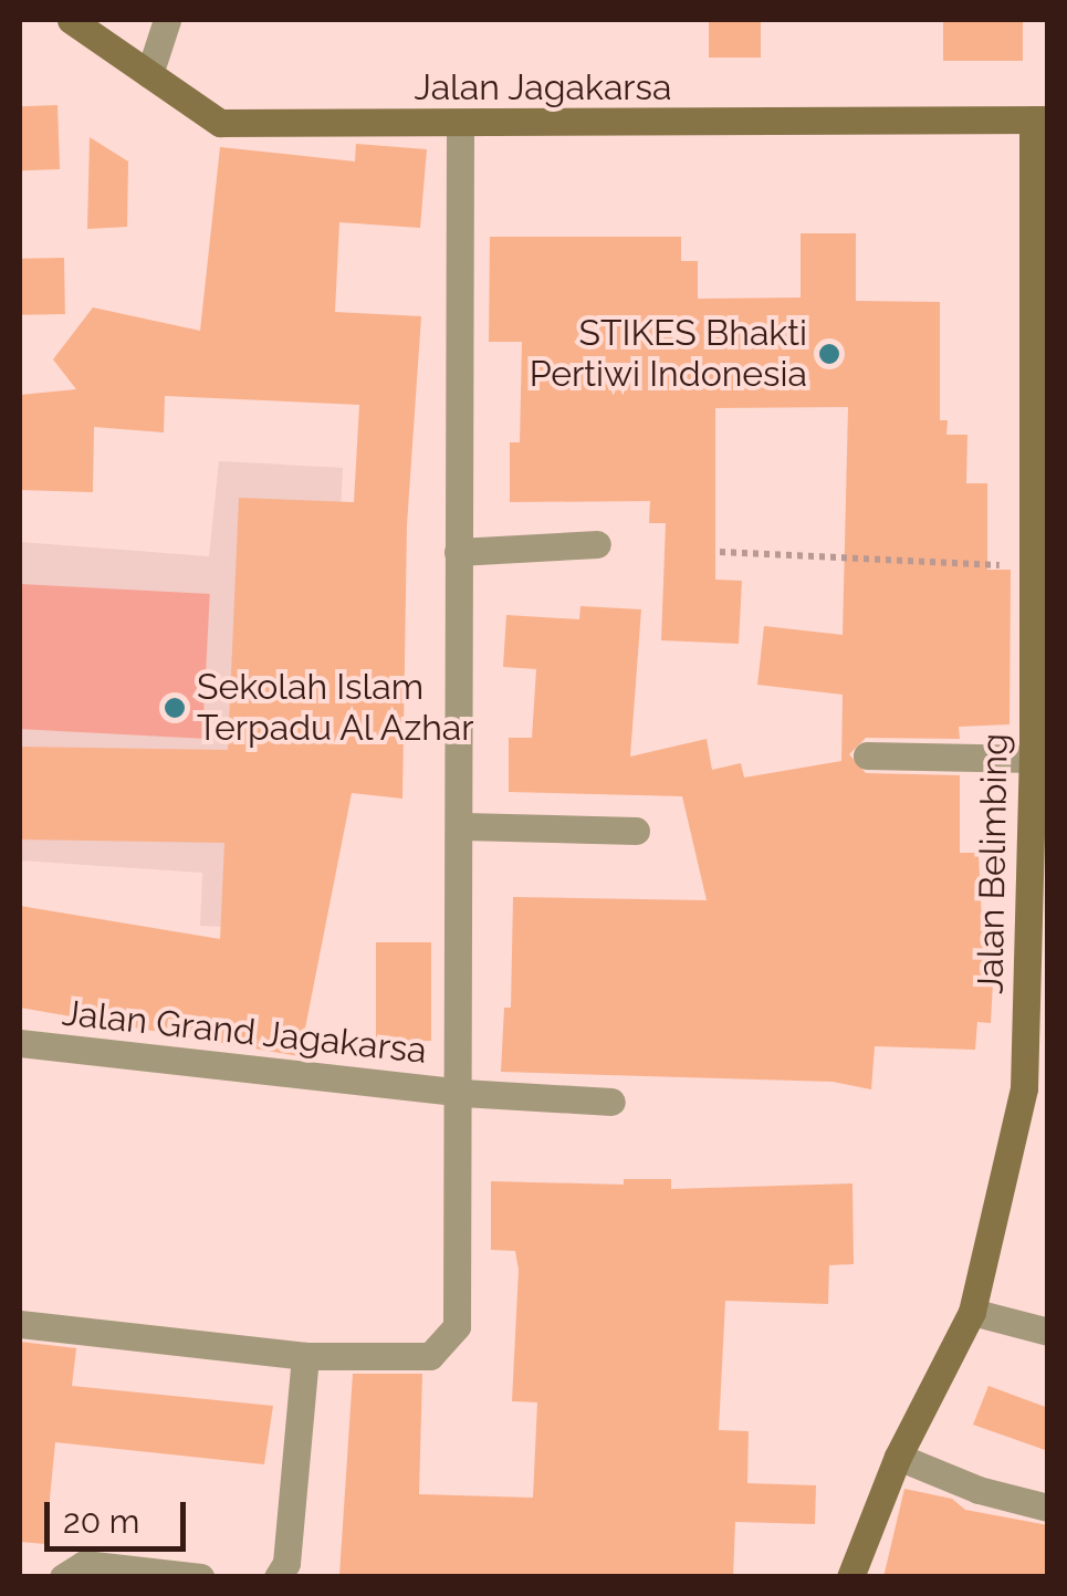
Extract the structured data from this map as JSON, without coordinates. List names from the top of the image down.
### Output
{
  "streets": {
    "street": ["Jalan Jagakarsa", "Jalan Belimbing", "Jalan Grand Jagakarsa"]
  },
  "crossings": [
    ["Jalan Jagakarsa", "Jalan Belimbing"],
    ["Jalan Jagakarsa", "Jalan Grand Jagakarsa"]
  ],
  "places": ["STIKES Bhakti Pertiwi Indonesia", "Sekolah Islam Terpadu Al Azhar"],
  "scale_bar": "20 m"
}
